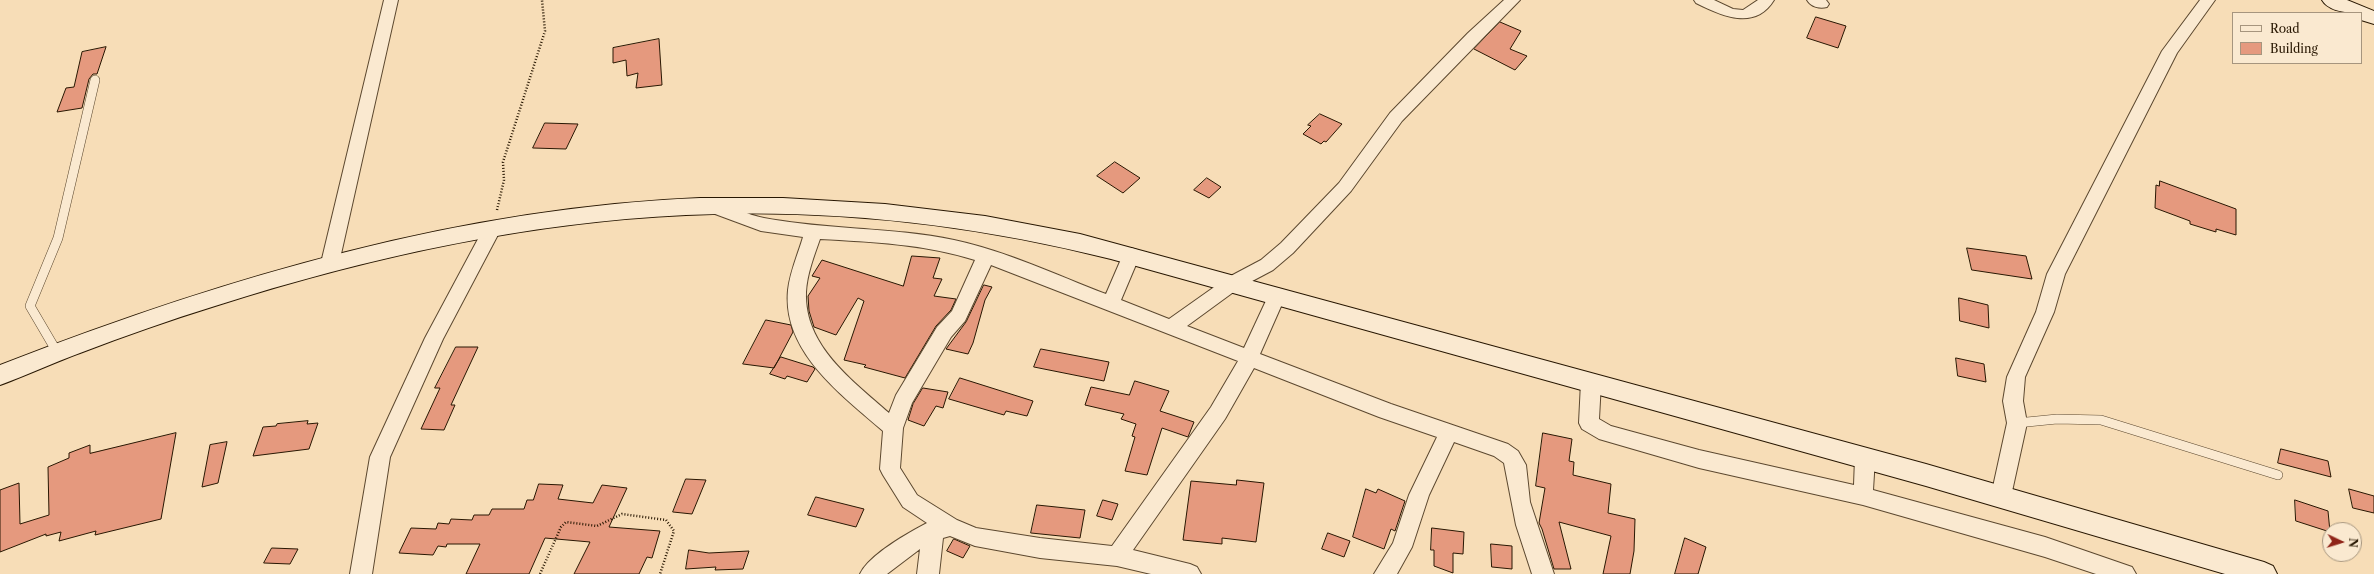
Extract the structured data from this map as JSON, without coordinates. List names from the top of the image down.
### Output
{
  "legend": ["Road", "Building"],
  "north": "right"
}
